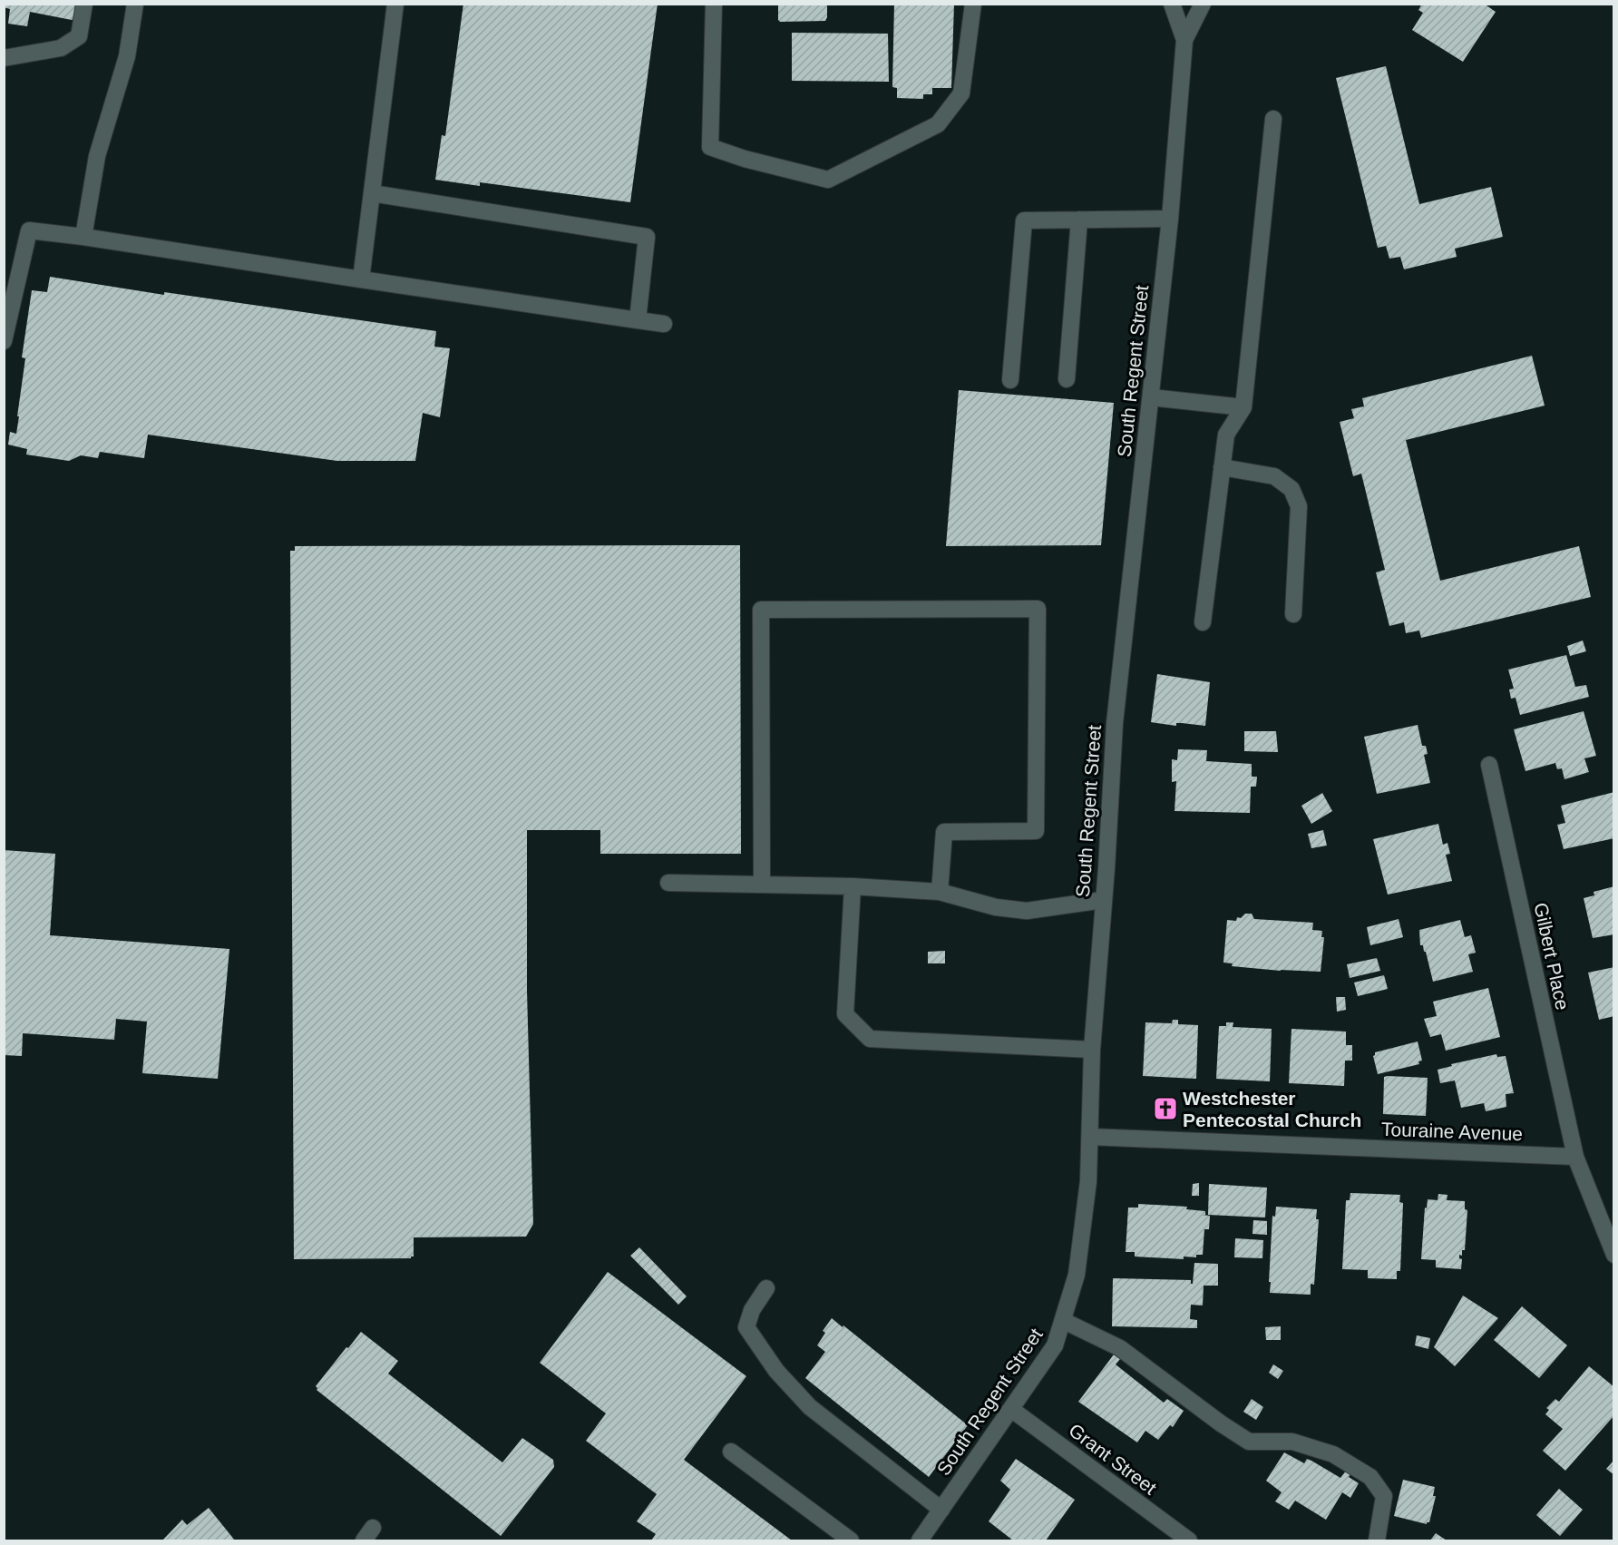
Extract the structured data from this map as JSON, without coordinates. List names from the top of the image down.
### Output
{
  "streets": {
    "street": [
      "South Regent Street",
      "Gilbert Place",
      "Touraine Avenue",
      "Grant Street"
    ]
  },
  "crossings": [
    ["South Regent Street", "Touraine Avenue"],
    ["South Regent Street", "Grant Street"],
    ["Gilbert Place", "Touraine Avenue"]
  ],
  "places": {
    "church": ["Westchester Pentecostal Church"]
  }
}
